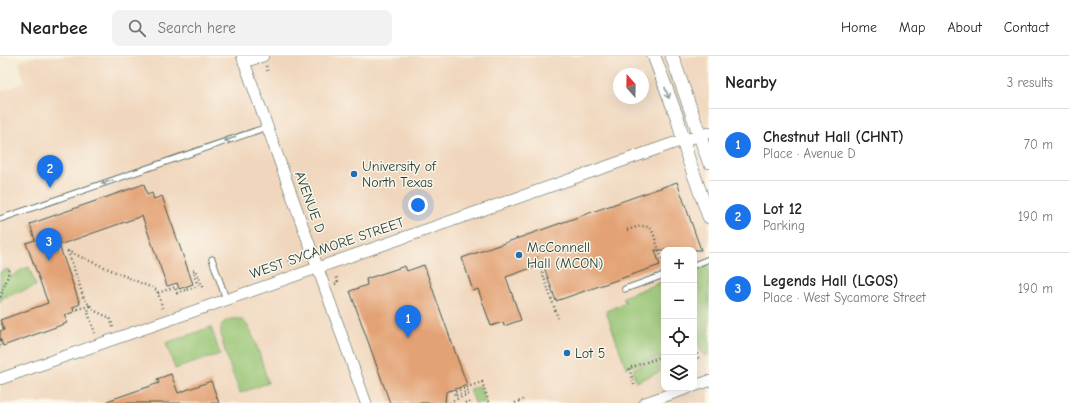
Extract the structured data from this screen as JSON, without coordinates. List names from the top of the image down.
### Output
{
  "streets": {
    "street": ["AVENUE D", "WEST SYCAMORE STREET"]
  },
  "crossings": [
    ["AVENUE D", "WEST SYCAMORE STREET"]
  ],
  "places": ["University of North Texas", "McConnell Hall (MCON)", "Lot 5"],
  "north": "top",
  "page": {
    "header": "Nearbee",
    "search": "Search here",
    "nav": [
      "Home",
      "Map",
      "About",
      "Contact"
    ],
    "heading": ["Nearby", "3 results"],
    "list": [
      {
        "mark": "1",
        "name": "Chestnut Hall (CHNT)",
        "note": "Place · Avenue D",
        "value": "70 m"
      },
      {
        "mark": "2",
        "name": "Lot 12",
        "note": "Parking",
        "value": "190 m"
      },
      {
        "mark": "3",
        "name": "Legends Hall (LGOS)",
        "note": "Place · West Sycamore Street",
        "value": "190 m"
      }
    ],
    "pins": ["2", "3", "1"],
    "map_buttons": ["+", "−"]
  }
}
